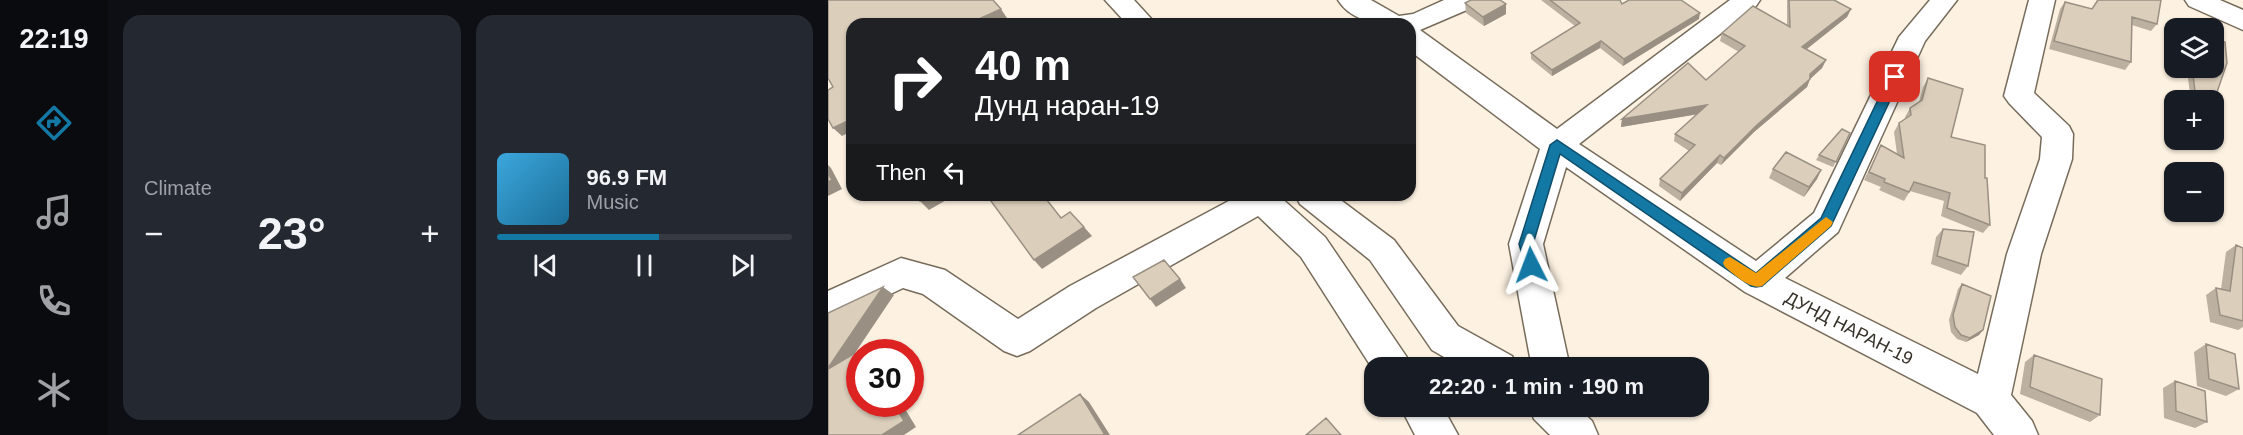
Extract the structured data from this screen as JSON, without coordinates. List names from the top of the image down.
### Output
{
  "streets": {
    "street": ["ДУНД НАРАН-19"]
  },
  "page": {
    "tabs": "22:19",
    "tile": "Climate",
    "map_buttons": ["+", "−"],
    "turn": ["40 m", "Дунд наран-19"],
    "then": "Then",
    "song": ["96.9 FM", "Music"],
    "heat": ["−", "23°", "+"],
    "limit": "30",
    "trip": "22:20 · 1 min · 190 m"
  }
}
